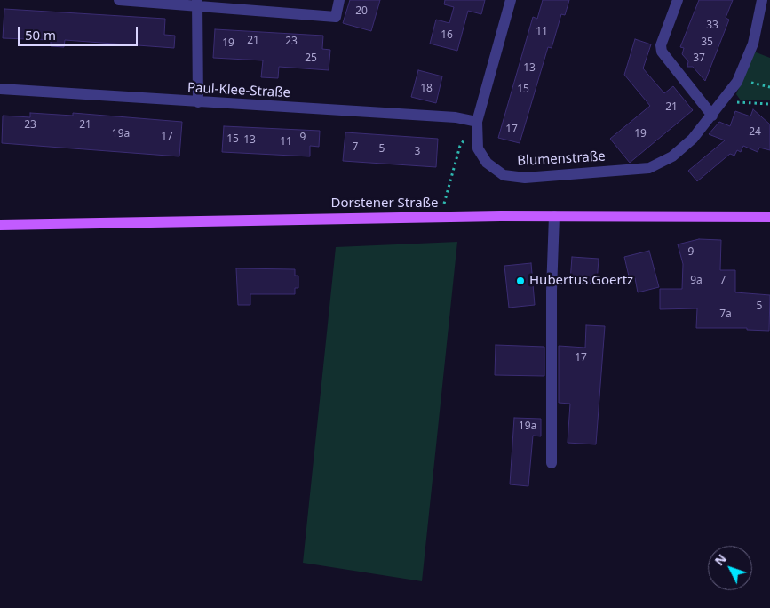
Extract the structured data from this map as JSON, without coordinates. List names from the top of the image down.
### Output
{
  "streets": {
    "main road": ["Dorstener Straße"],
    "street": ["Paul-Klee-Straße", "Blumenstraße"]
  },
  "crossings": [
    ["Paul-Klee-Straße", "Blumenstraße"]
  ],
  "places": ["Hubertus Goertz"],
  "house_numbers": [
    "20",
    "33",
    "11",
    "16",
    "21",
    "23",
    "35",
    "19",
    "25",
    "37",
    "13",
    "18",
    "15",
    "21",
    "23",
    "21",
    "17",
    "24",
    "19a",
    "19",
    "17",
    "9",
    "15",
    "13",
    "11",
    "7",
    "5",
    "3",
    "9",
    "9a",
    "7",
    "5",
    "7a",
    "17",
    "19a"
  ],
  "scale_bar": "50 m",
  "north": "top left"
}
